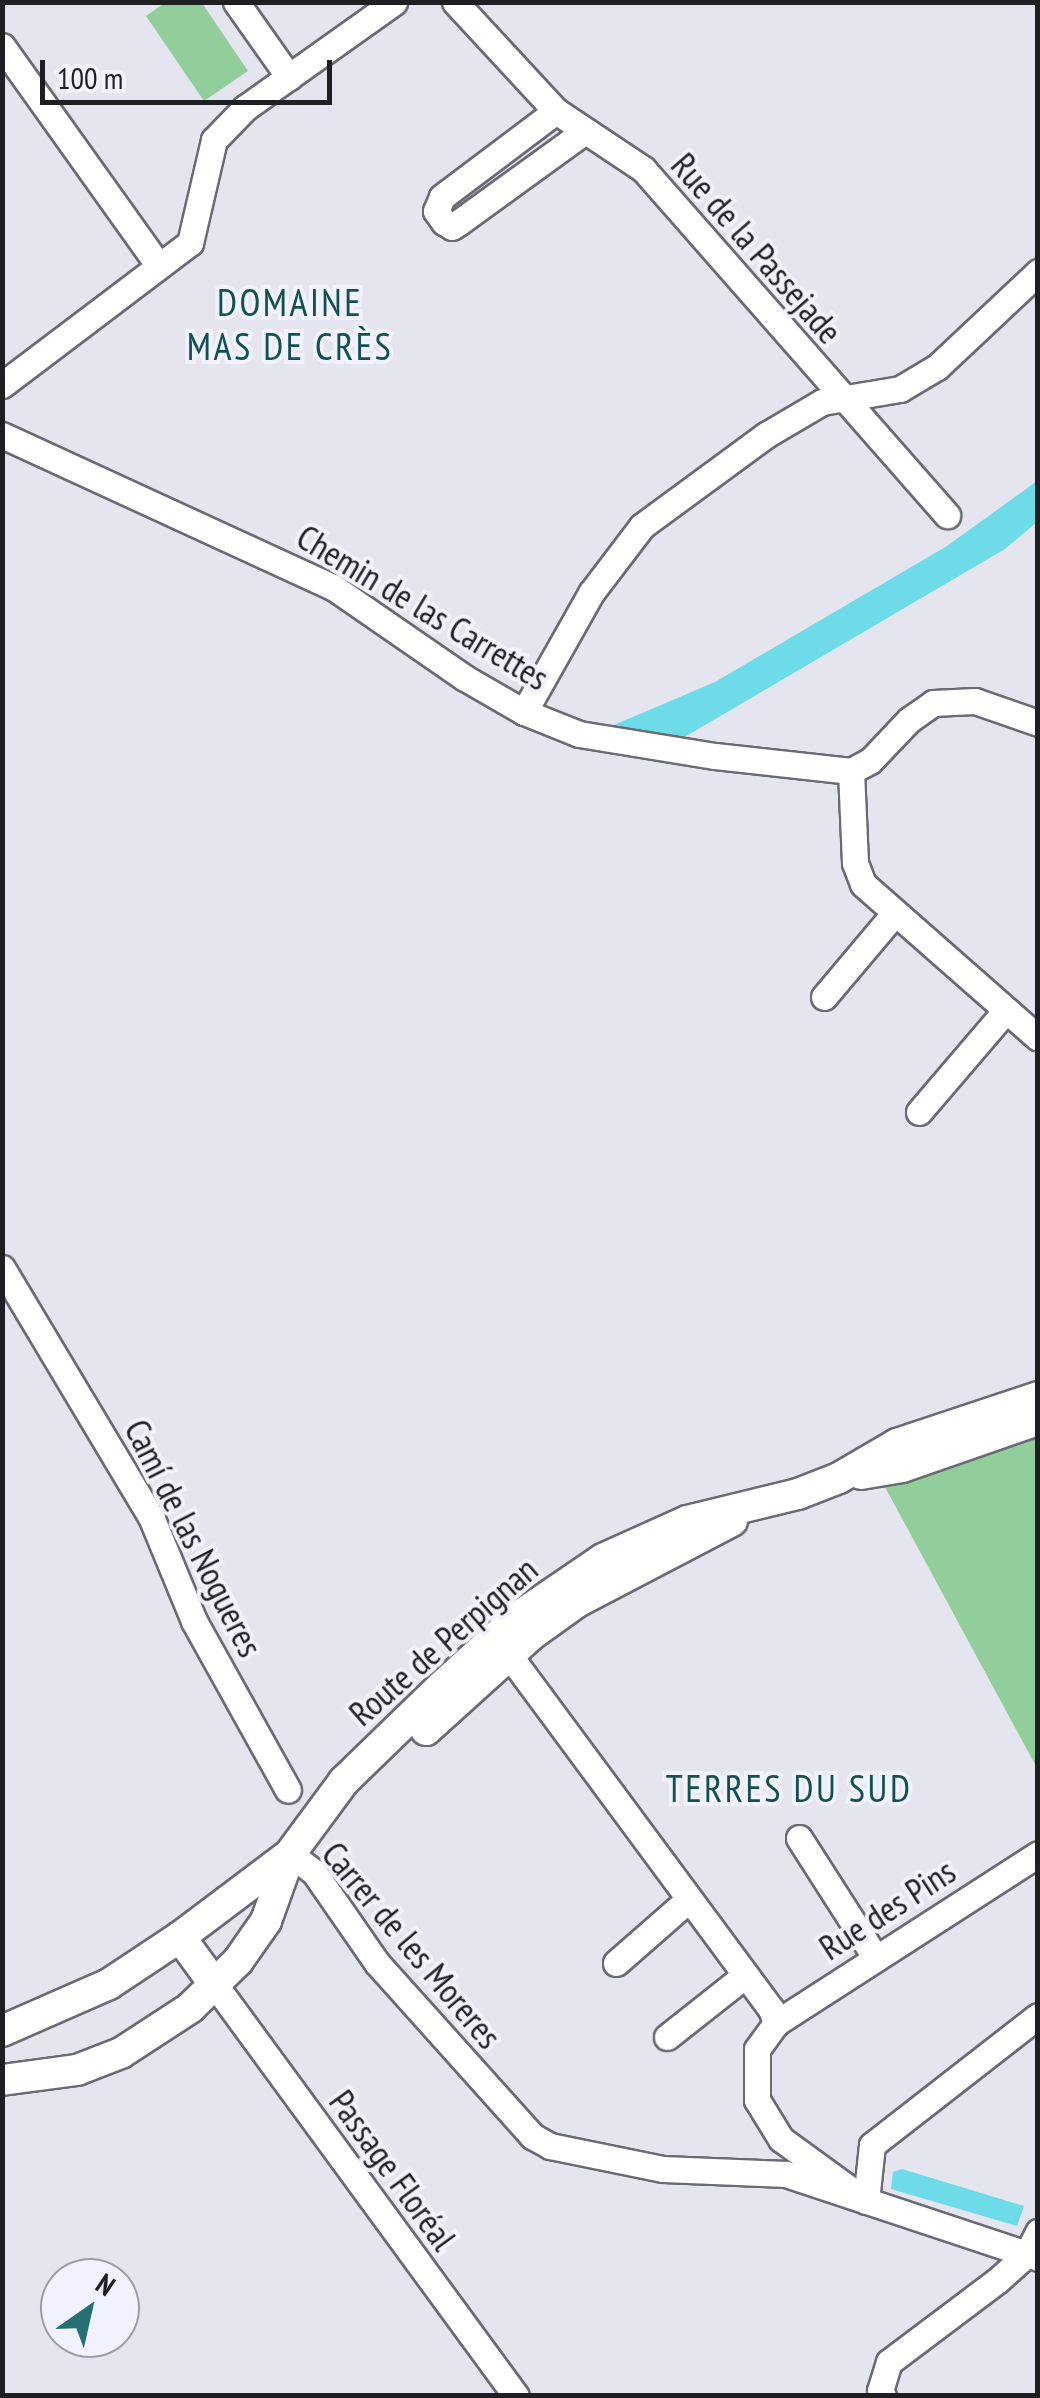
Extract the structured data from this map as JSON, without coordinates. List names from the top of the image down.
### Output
{
  "streets": {
    "main road": ["Route de Perpignan"],
    "street": [
      "Rue de la Passejade",
      "Chemin de las Carrettes",
      "Camí de las Nogueres",
      "Rue des Pins",
      "Carrer de les Moreres",
      "Passage Floréal"
    ]
  },
  "crossings": [
    ["Route de Perpignan", "Carrer de les Moreres"],
    ["Route de Perpignan", "Passage Floréal"]
  ],
  "districts": ["DOMAINE MAS DE CRÈS", "TERRES DU SUD"],
  "scale_bar": "100 m",
  "north": "top right"
}
